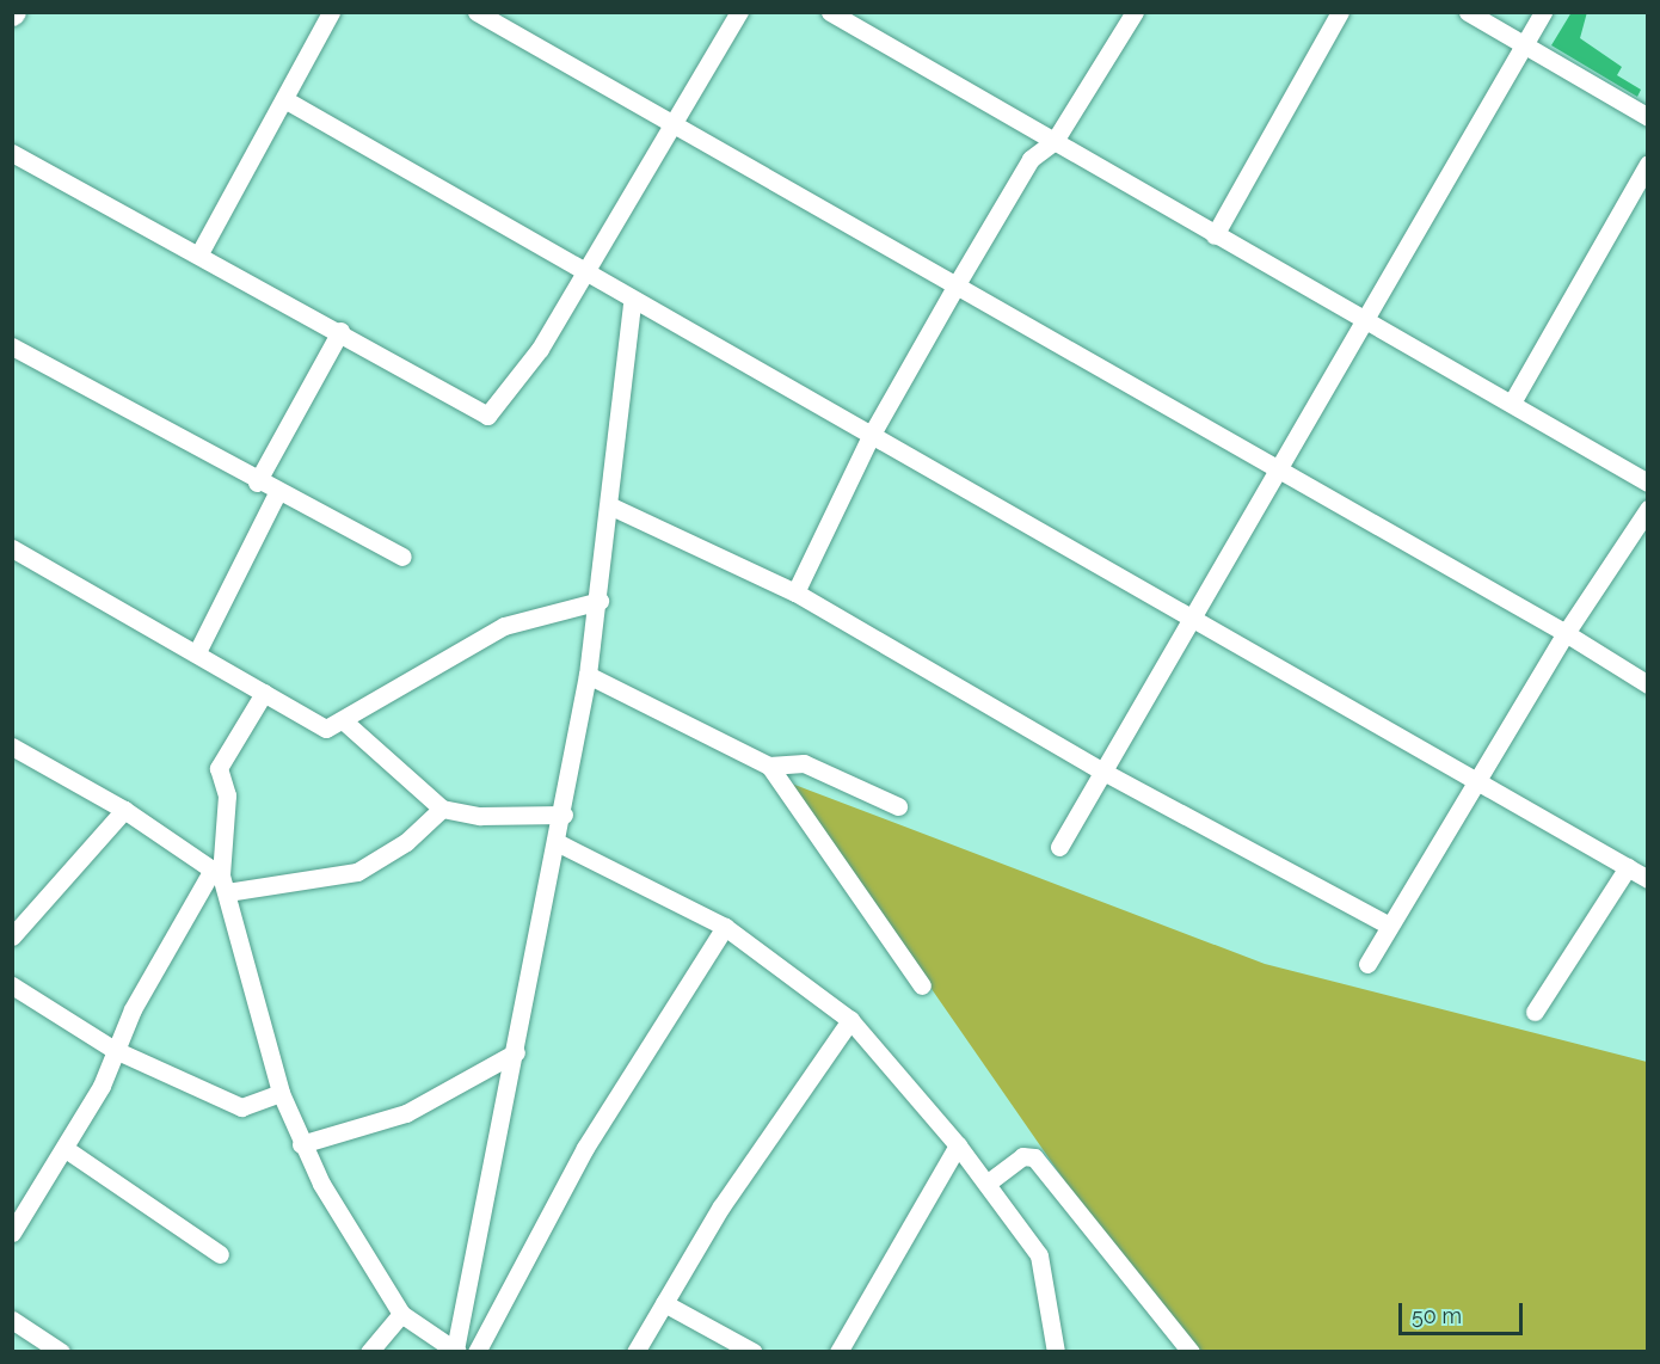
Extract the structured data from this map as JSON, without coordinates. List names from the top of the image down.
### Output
{
  "scale_bar": "50 m"
}
